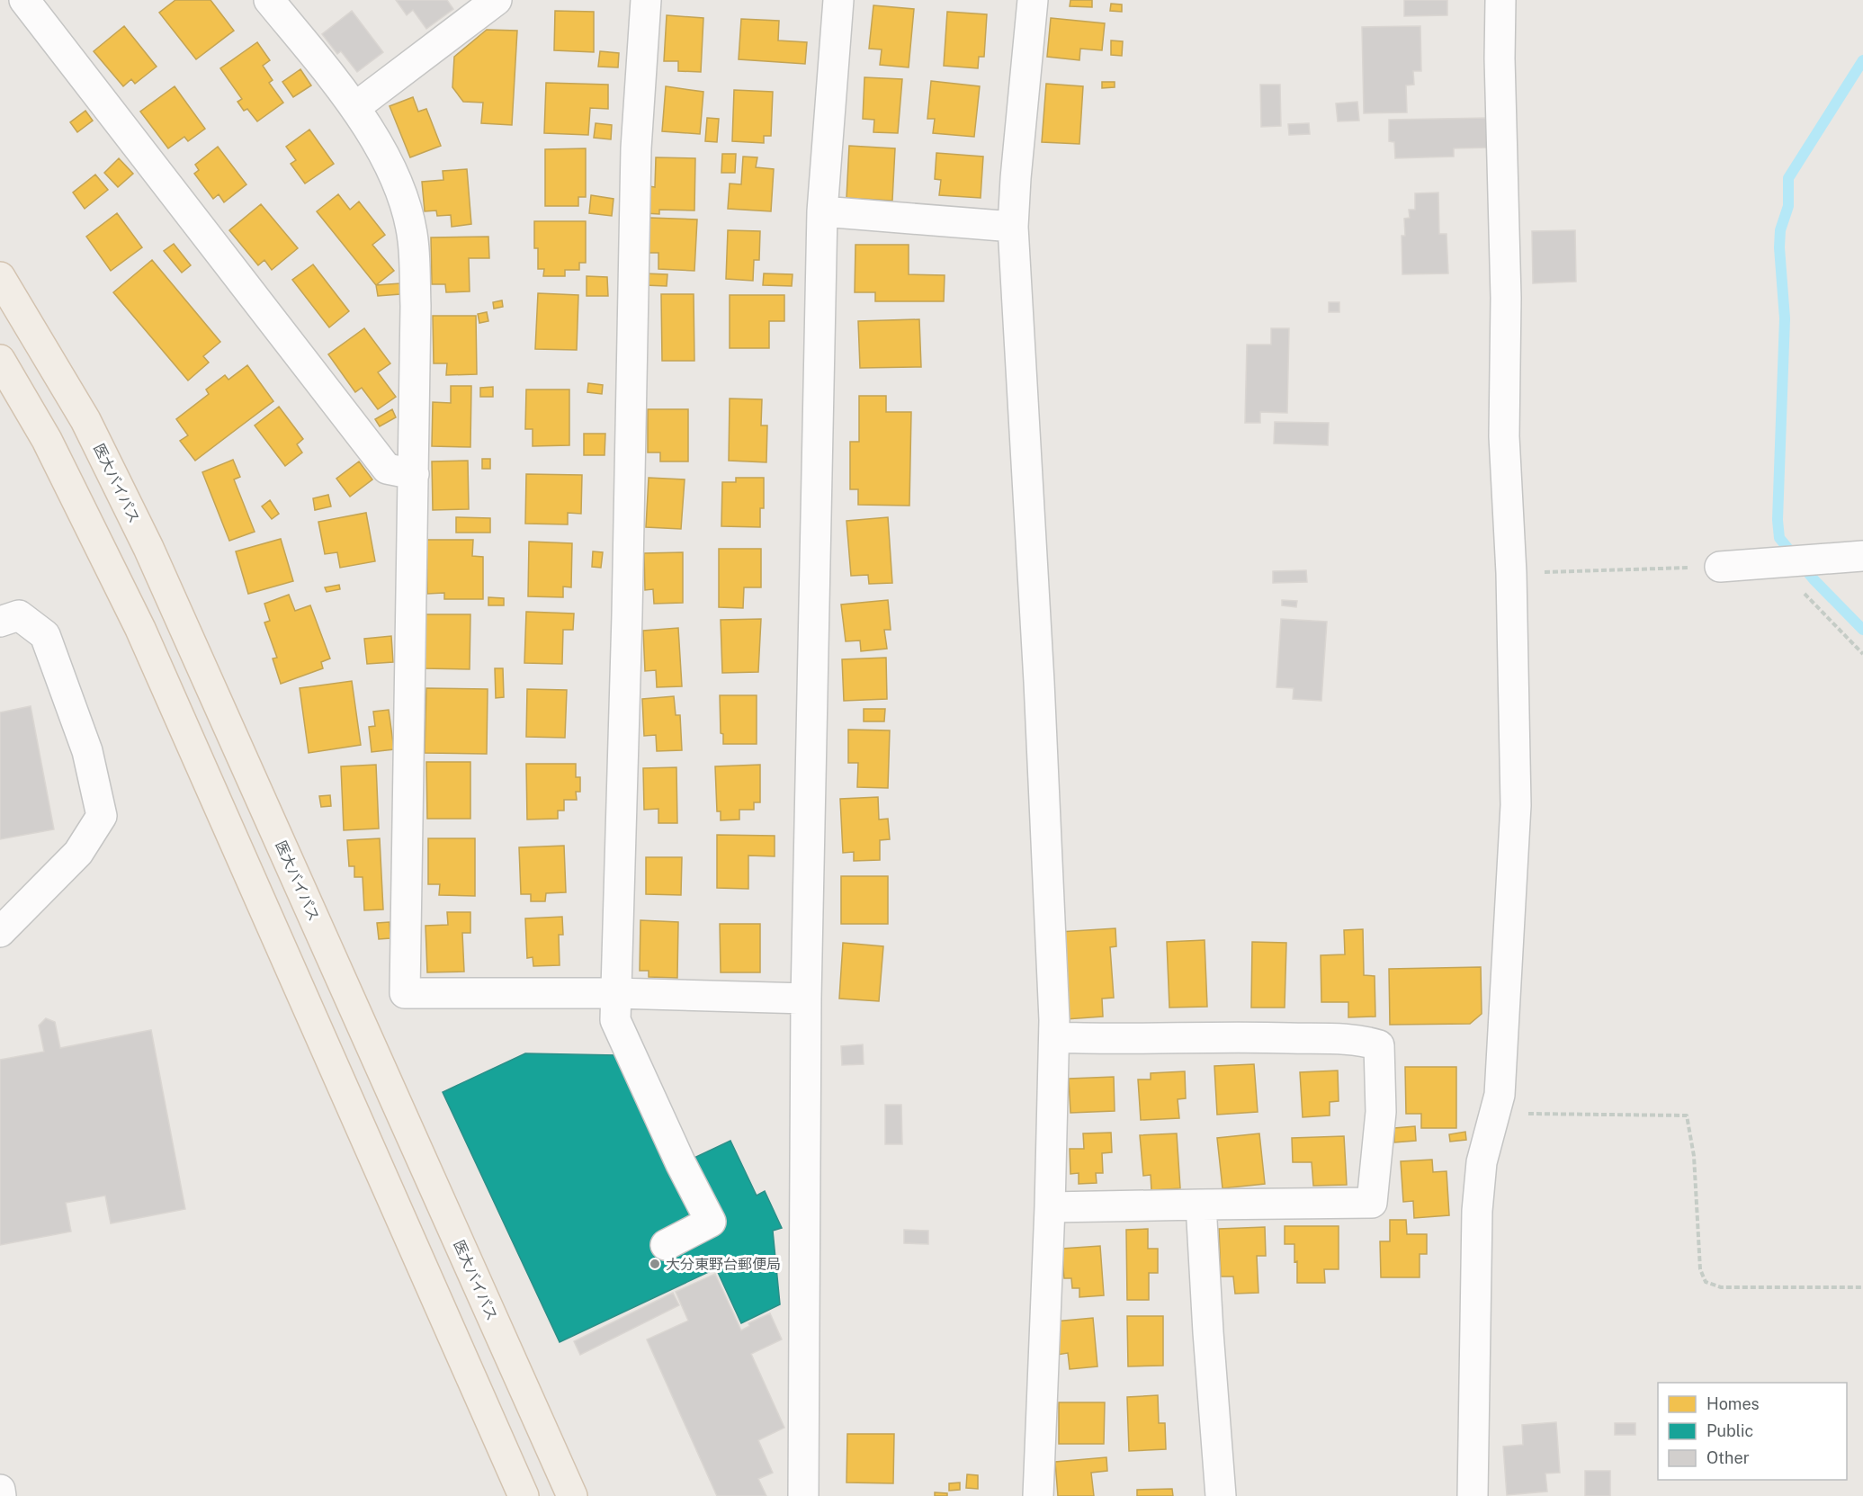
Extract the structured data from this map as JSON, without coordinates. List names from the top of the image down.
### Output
{
  "streets": {
    "main road": ["医大バイパス"]
  },
  "places": ["大分東野台郵便局"],
  "legend": ["Homes", "Public", "Other"]
}
